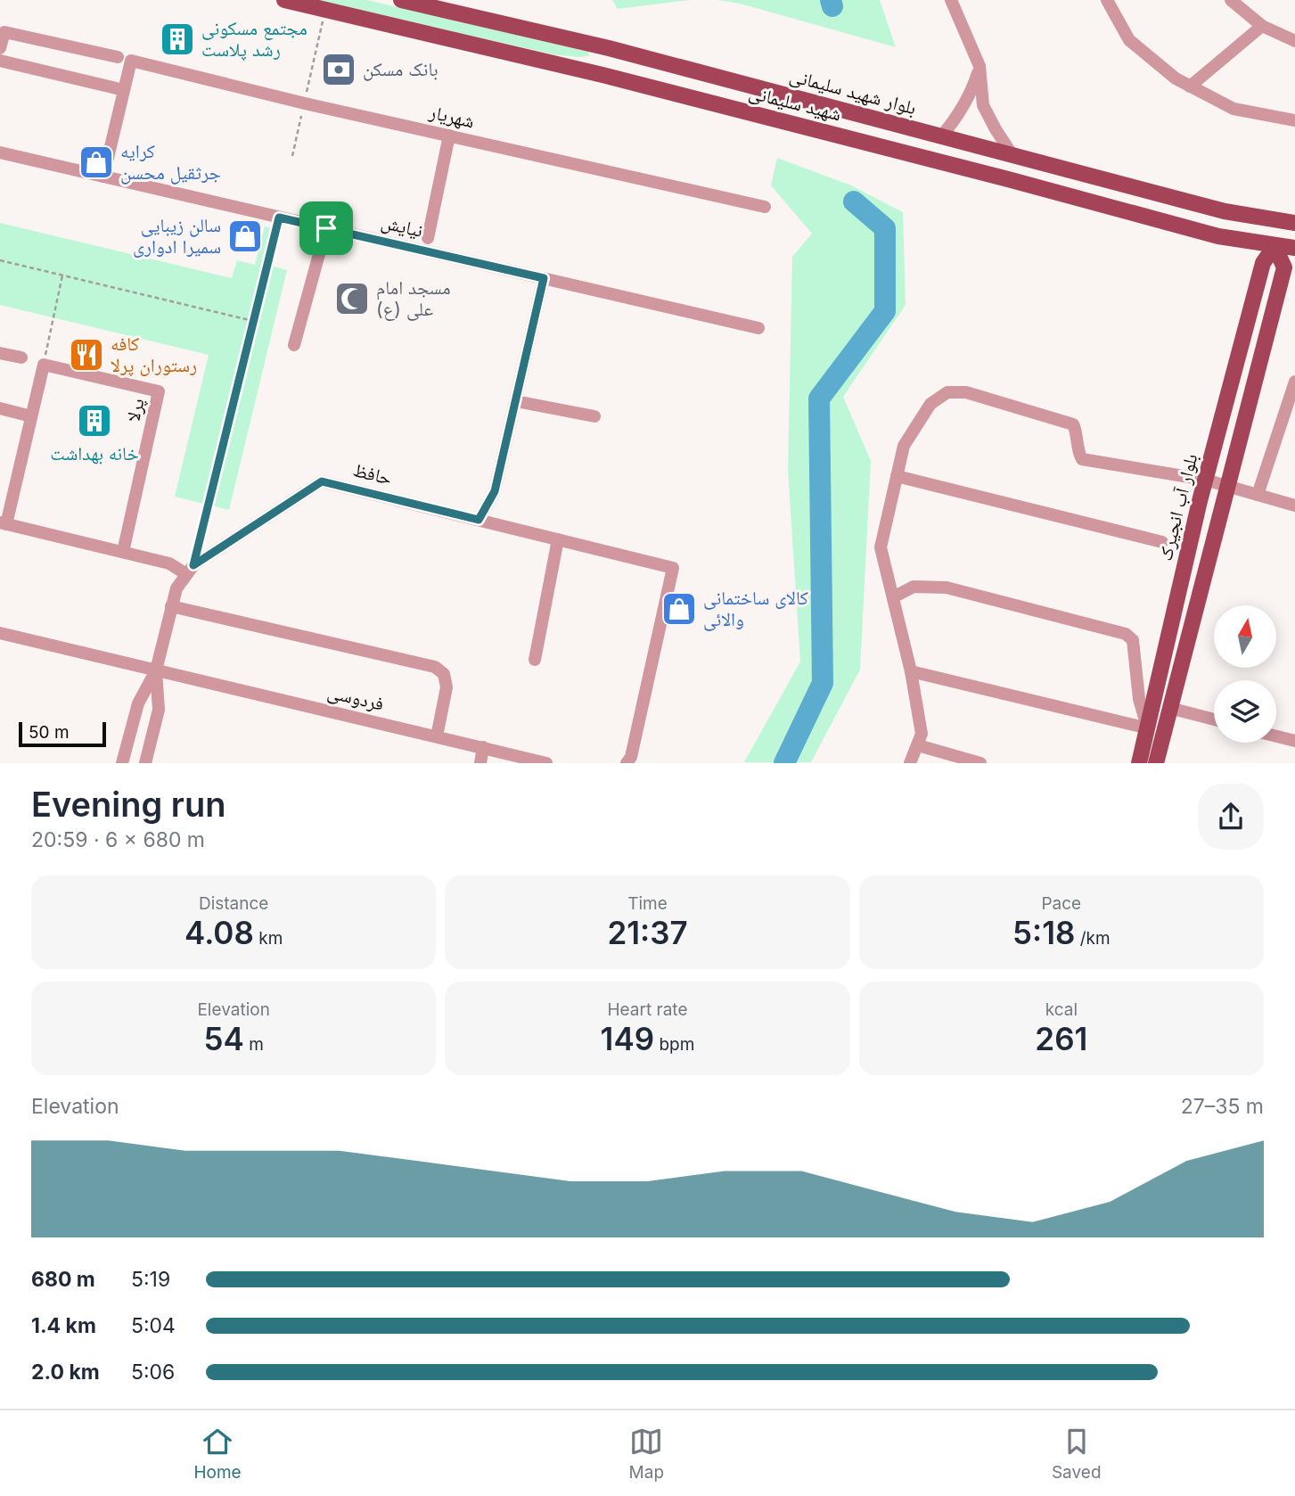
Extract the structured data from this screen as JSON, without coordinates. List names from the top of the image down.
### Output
{
  "streets": {
    "main road": ["بلوار شهید سلیمانی", "شهید سلیمانی", "بلوار آب انجیرک"],
    "street": [
      "شهریار",
      "نیایش",
      "پرلا",
      "حافظ",
      "فردوسی"
    ]
  },
  "crossings": [
    ["شهید سلیمانی", "بلوار آب انجیرک"]
  ],
  "places": {
    "building": ["مجتمع مسکونی رشد پلاست", "خانه بهداشت"],
    "bank": ["بانک مسکن"],
    "shop": ["کرایه جرثقیل محسن", "سالن زیبایی سمیرا ادواری", "کالای ساختمانی والائی"],
    "mosque": ["مسجد امام علی (ع)"],
    "restaurant": ["کافه رستوران پرلا"]
  },
  "scale_bar": "50 m",
  "north": "top",
  "page": {
    "scale": "50 m",
    "heading": ["Evening run", "20:59 · 6 × 680 m"],
    "stats": [
      ["Distance", "4.08 km"],
      ["Time", "21:37"],
      ["Pace", "5:18 /km"],
      ["Elevation", "54 m"],
      ["Heart rate", "149 bpm"],
      ["kcal", "261"]
    ],
    "chart": ["Elevation", "27–35 m"],
    "list": [
      {
        "name": "680 m",
        "note": "5:19"
      },
      {
        "name": "1.4 km",
        "note": "5:04"
      },
      {
        "name": "2.0 km",
        "note": "5:06"
      }
    ],
    "tabs": ["Home", "Map", "Saved"]
  }
}
